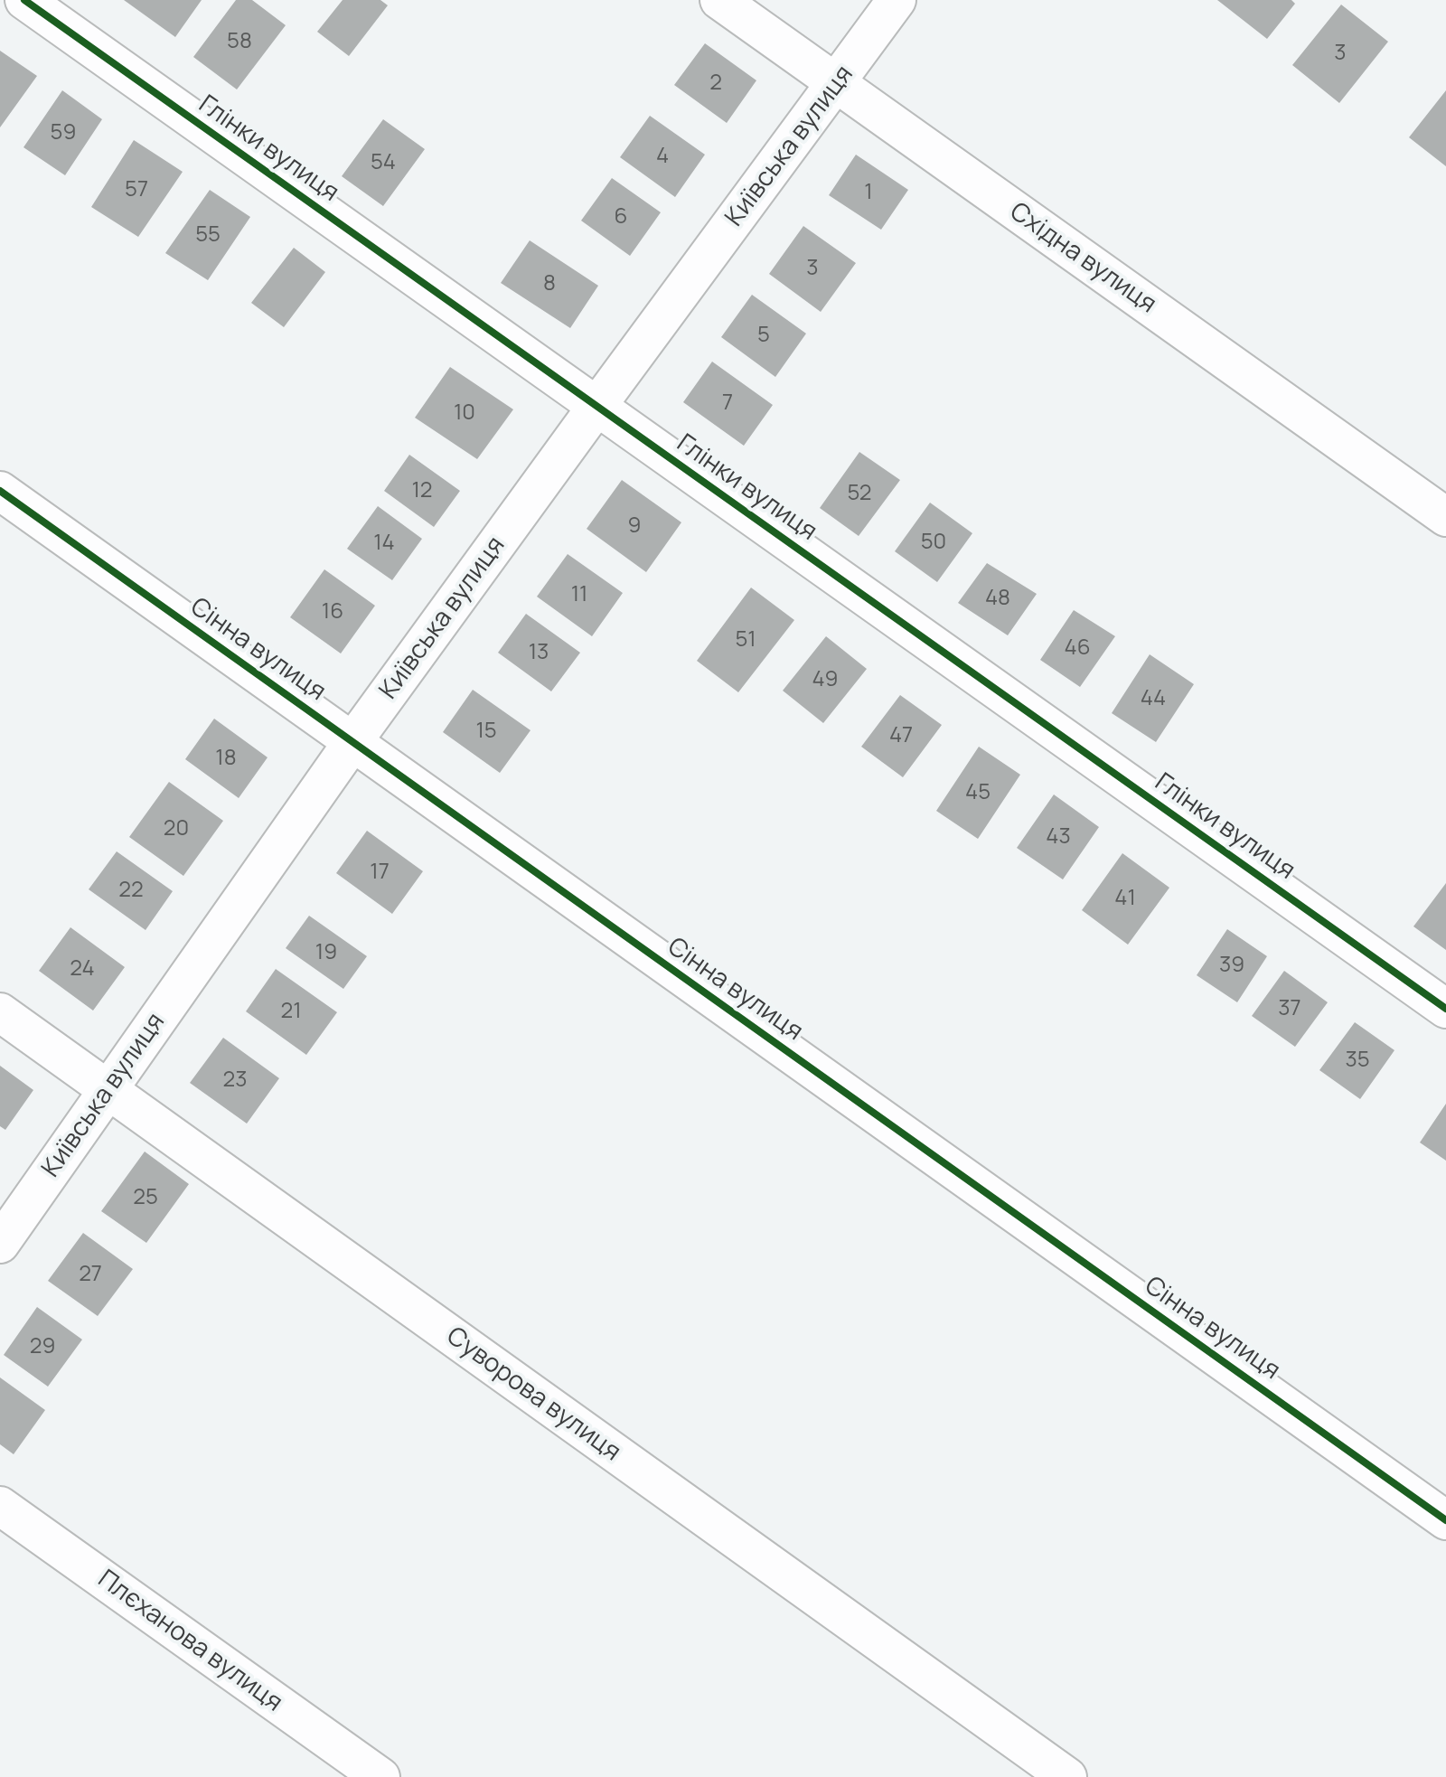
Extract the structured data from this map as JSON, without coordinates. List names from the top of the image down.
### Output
{
  "streets": {
    "street": [
      "Київська вулиця",
      "Глінки вулиця",
      "Східна вулиця",
      "Сінна вулиця",
      "Суворова вулиця",
      "Плєханова вулиця"
    ]
  },
  "crossings": [
    ["Київська вулиця", "Глінки вулиця"],
    ["Київська вулиця", "Східна вулиця"],
    ["Київська вулиця", "Сінна вулиця"],
    ["Київська вулиця", "Суворова вулиця"]
  ],
  "house_numbers": [
    "58",
    "3",
    "2",
    "59",
    "4",
    "54",
    "57",
    "1",
    "6",
    "55",
    "3",
    "8",
    "5",
    "7",
    "10",
    "12",
    "52",
    "9",
    "50",
    "14",
    "11",
    "48",
    "16",
    "51",
    "46",
    "13",
    "49",
    "44",
    "15",
    "47",
    "18",
    "45",
    "20",
    "43",
    "17",
    "22",
    "41",
    "19",
    "39",
    "24",
    "37",
    "21",
    "35",
    "23",
    "25",
    "27",
    "29"
  ]
}
